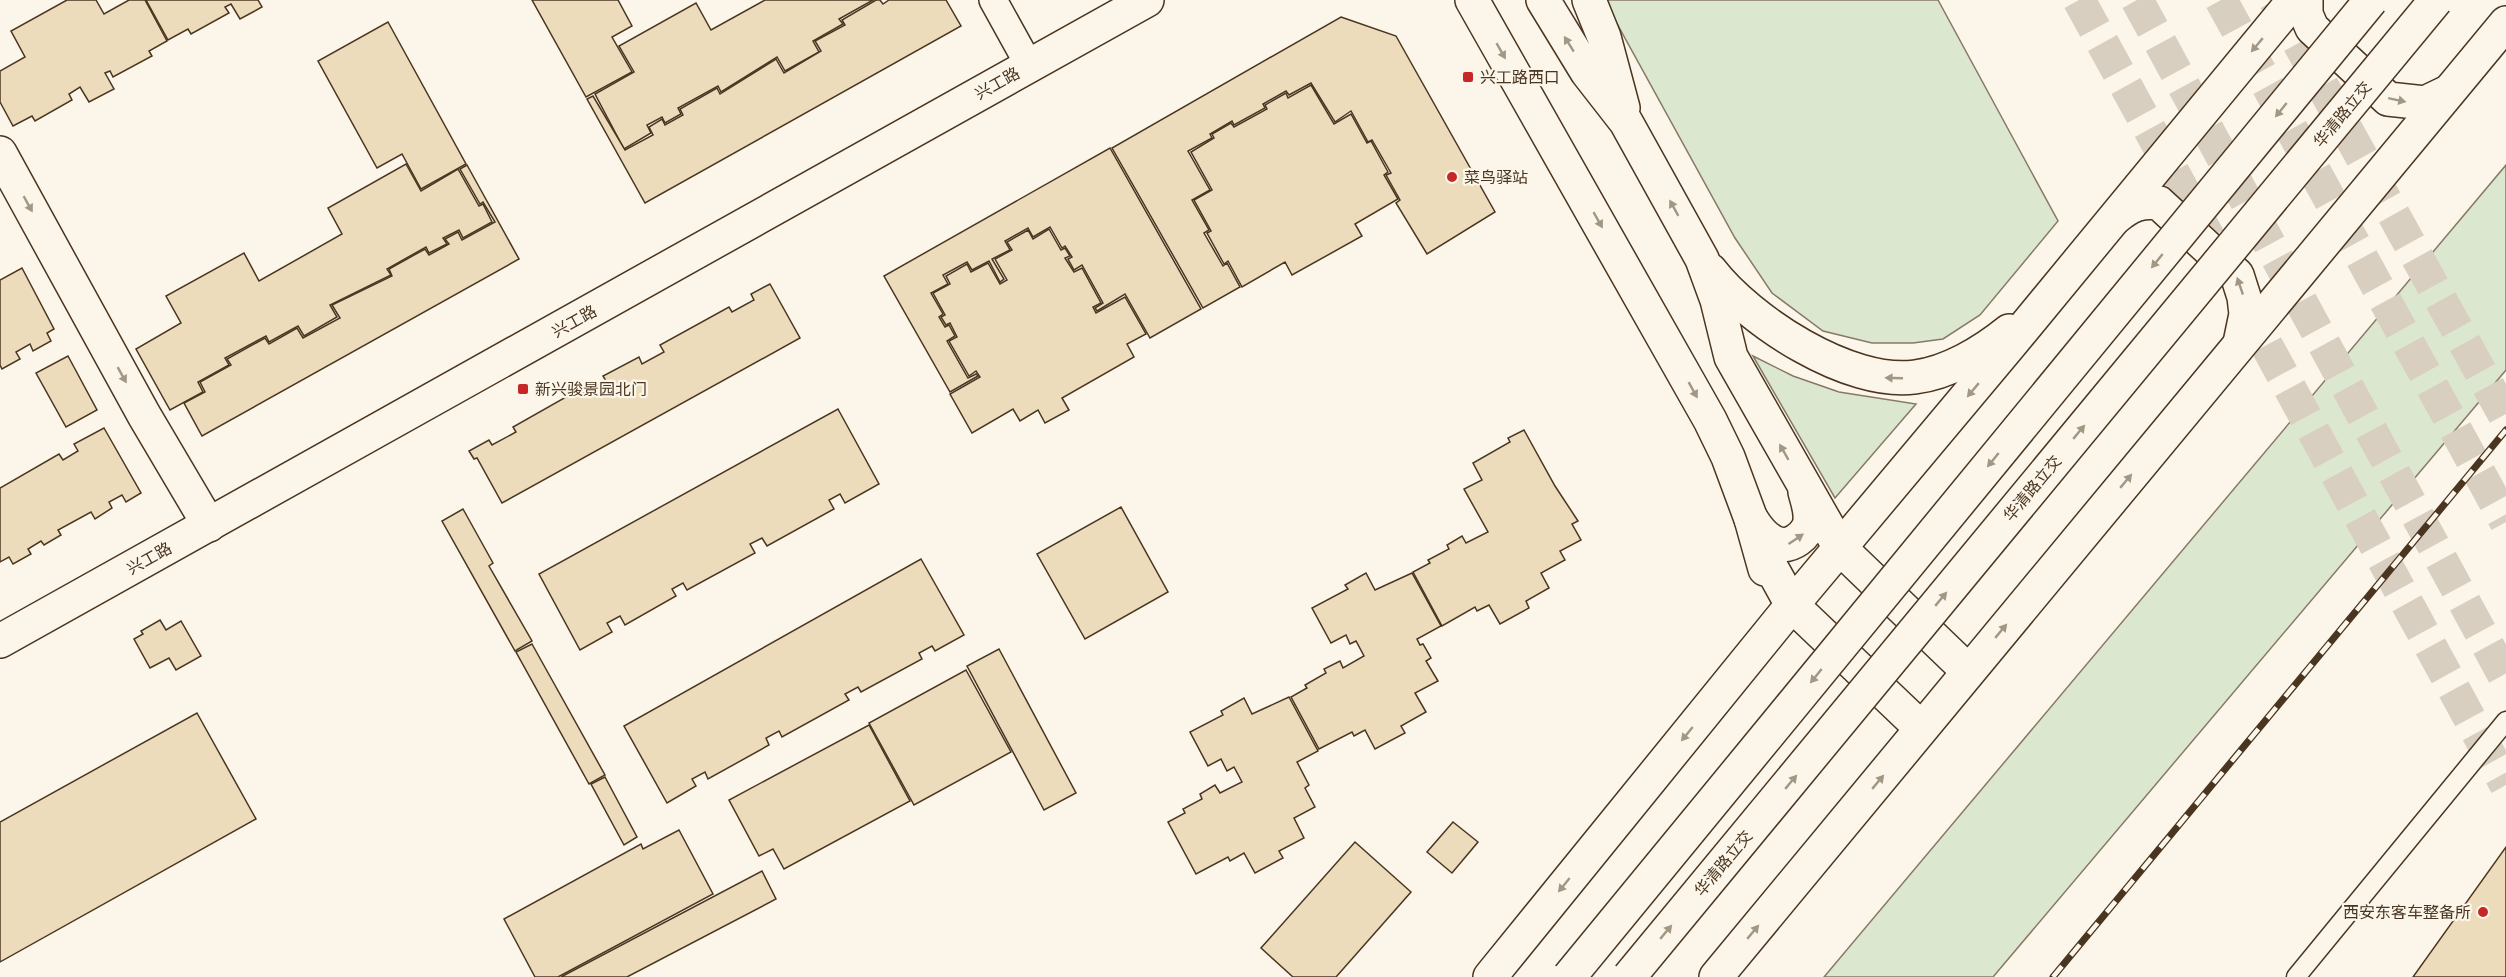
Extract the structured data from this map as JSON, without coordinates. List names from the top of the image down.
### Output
{
  "streets": {
    "main road": ["兴工路", "华清路立交"]
  },
  "places": {
    "transit": ["兴工路西口", "新兴骏景园北门"],
    "other": ["菜鸟驿站", "西安东客车整备所"]
  }
}
